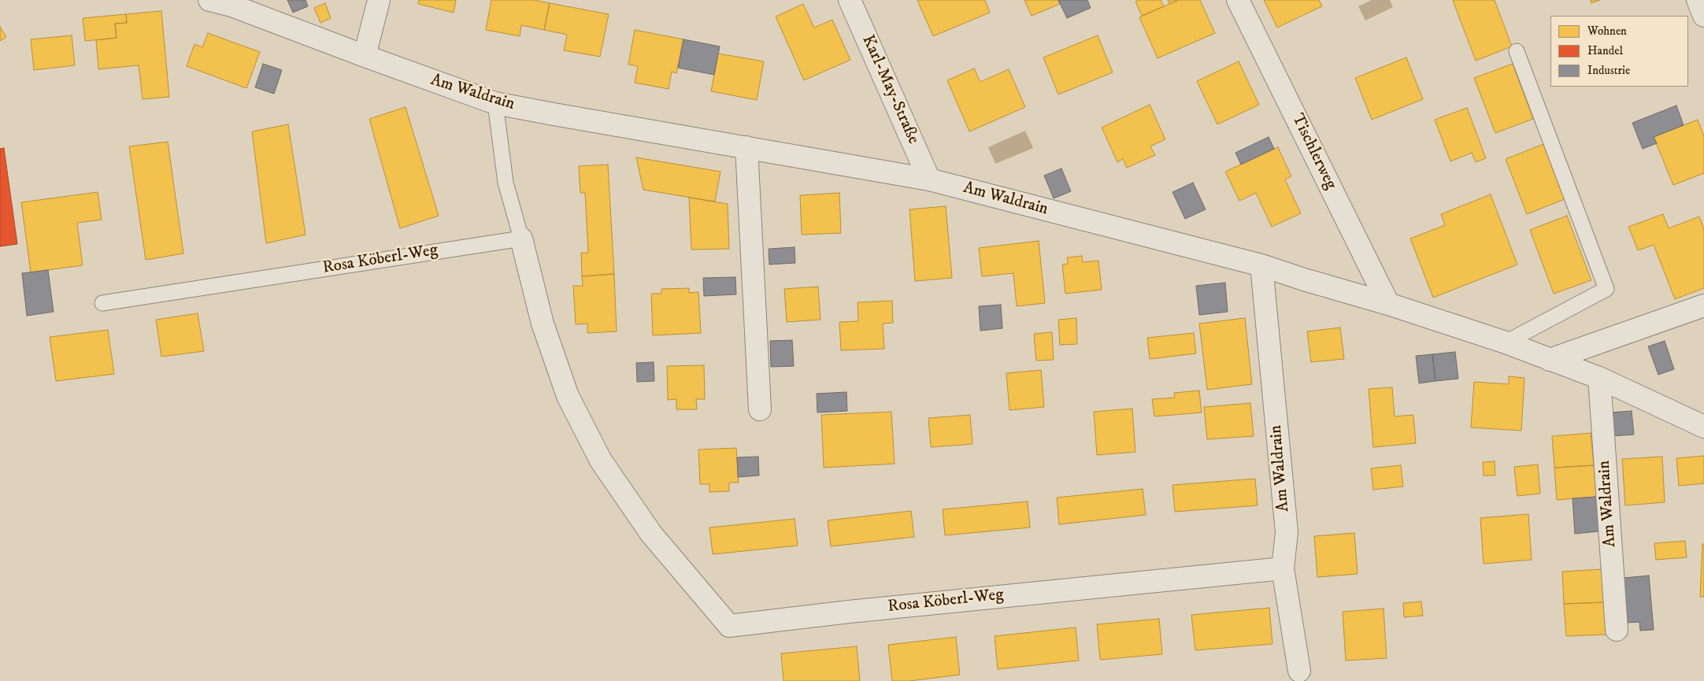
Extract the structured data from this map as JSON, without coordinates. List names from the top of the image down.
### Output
{
  "streets": {
    "street": [
      "Karl-May-Straße",
      "Am Waldrain",
      "Tischlerweg",
      "Rosa Köberl-Weg"
    ]
  },
  "crossings": [
    ["Karl-May-Straße", "Am Waldrain"],
    ["Am Waldrain", "Tischlerweg"],
    ["Am Waldrain", "Rosa Köberl-Weg"]
  ],
  "legend": ["Wohnen", "Handel", "Industrie"]
}
